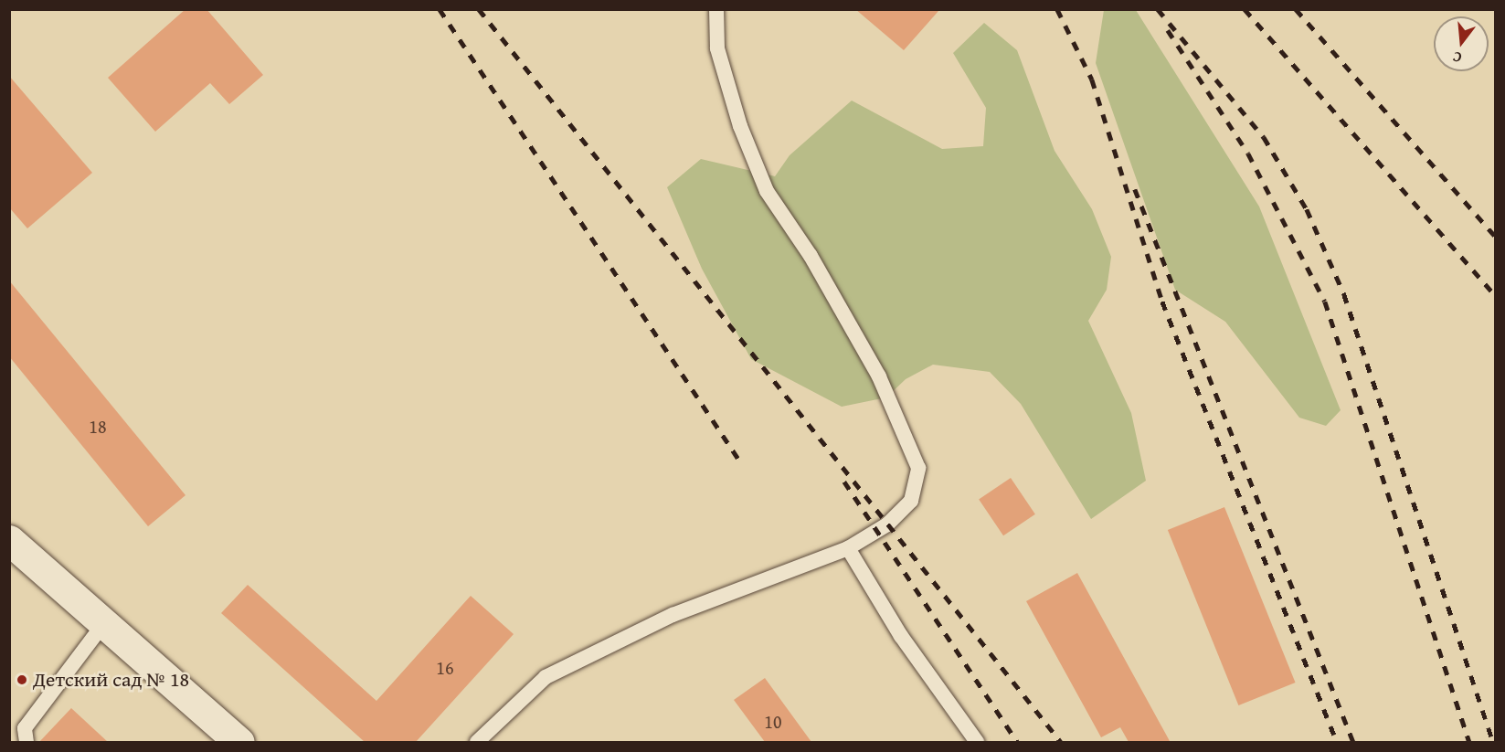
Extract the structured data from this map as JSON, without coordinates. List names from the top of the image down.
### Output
{
  "places": ["Детский сад № 18"],
  "house_numbers": ["18", "16", "10"],
  "north": "bottom"
}
